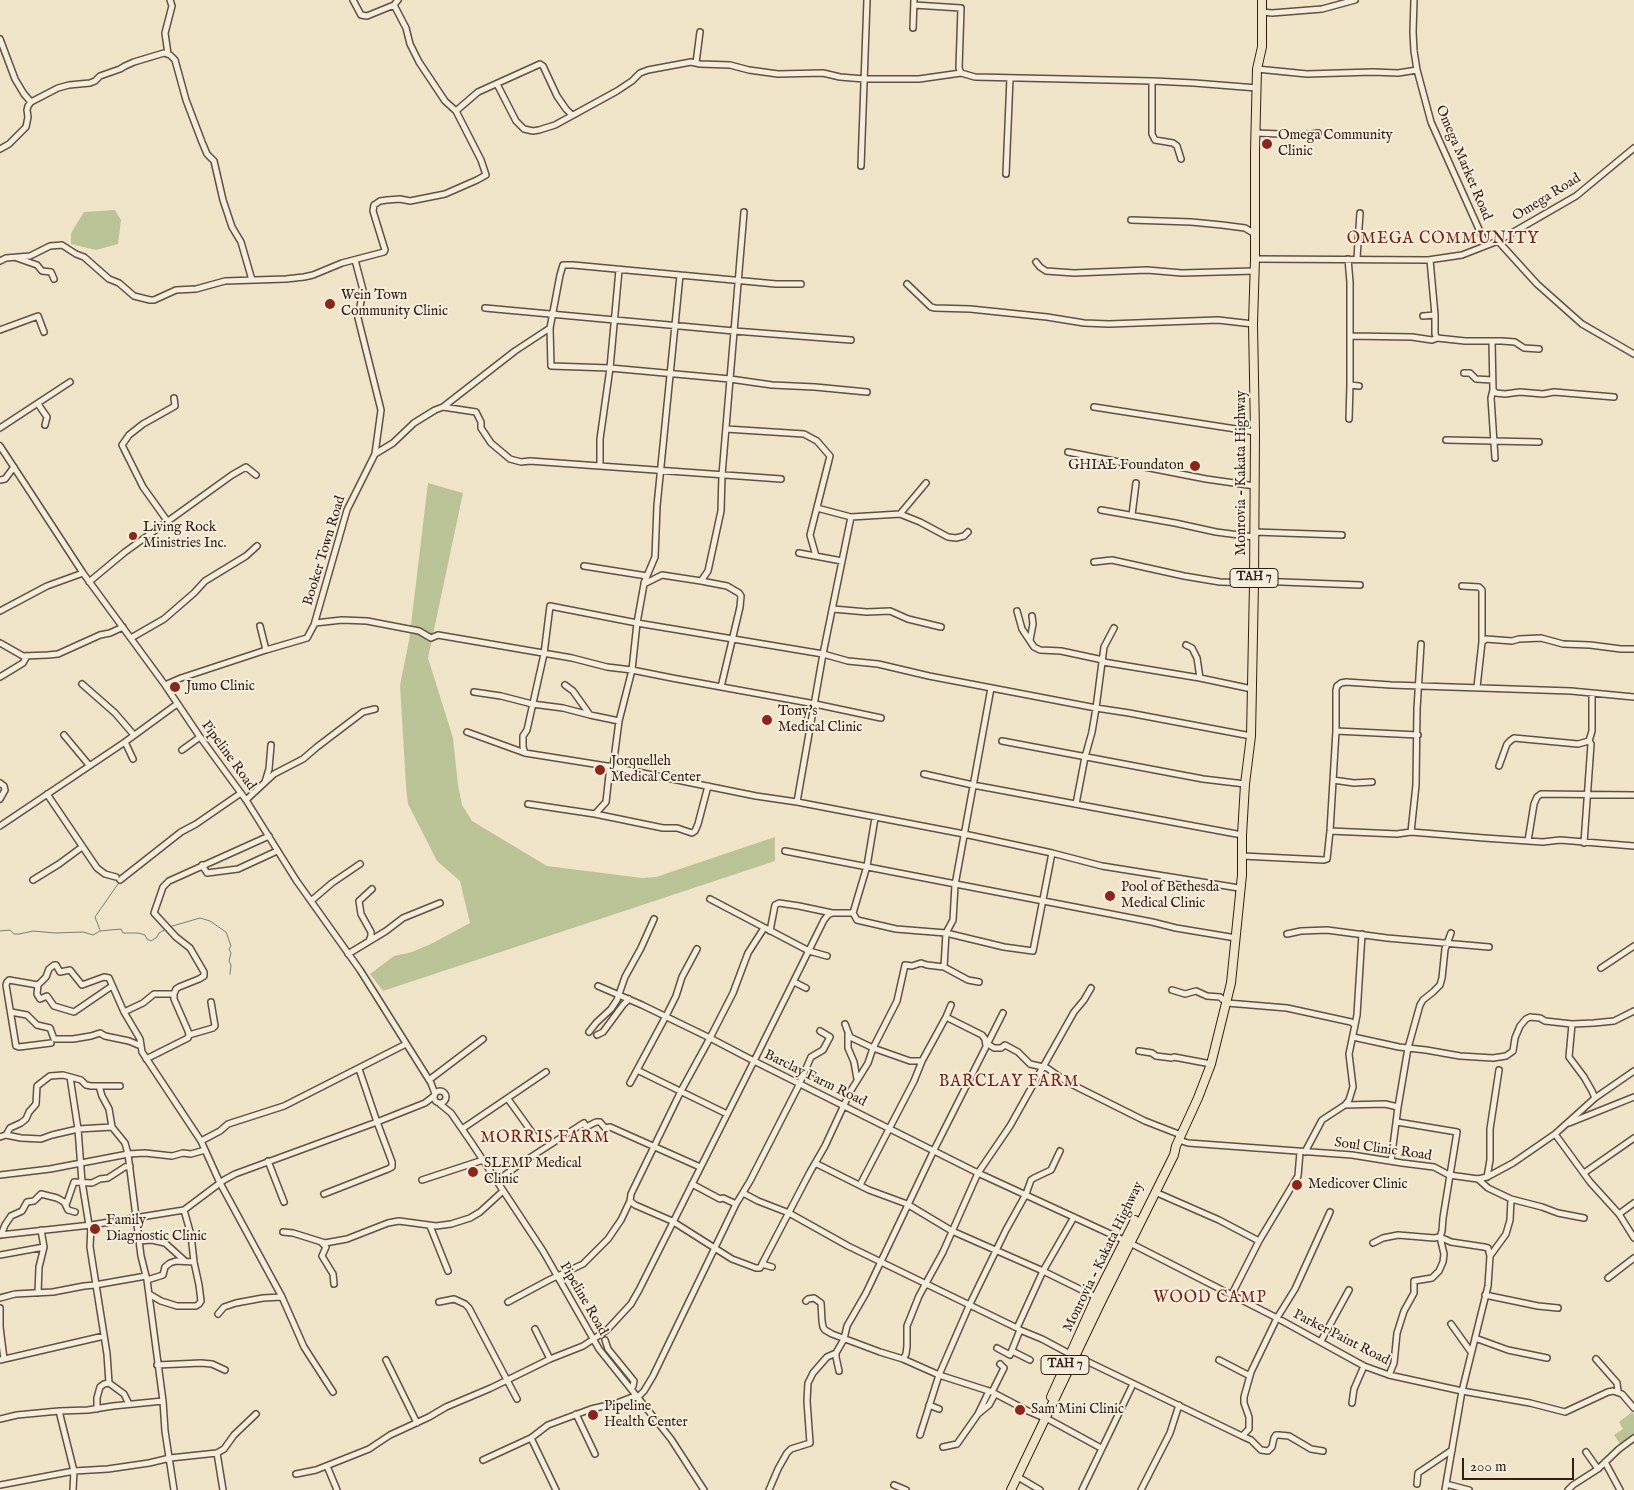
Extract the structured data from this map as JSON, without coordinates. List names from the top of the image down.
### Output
{
  "streets": {
    "highway": ["Monrovia - Kakata Highway", "TAH 7"],
    "street": [
      "Omega Market Road",
      "Omega Road",
      "Booker Town Road",
      "Pipeline Road",
      "Barclay Farm Road",
      "Soul Clinic Road",
      "Parker Paint Road"
    ]
  },
  "crossings": [
    ["Omega Market Road", "Omega Road"],
    ["Omega Road", "Monrovia - Kakata Highway"],
    ["Monrovia - Kakata Highway", "Barclay Farm Road"],
    ["Monrovia - Kakata Highway", "Soul Clinic Road"],
    ["Monrovia - Kakata Highway", "Parker Paint Road"],
    ["Booker Town Road", "Pipeline Road"],
    ["Pipeline Road", "Barclay Farm Road"],
    ["Barclay Farm Road", "Parker Paint Road"]
  ],
  "districts": [
    "OMEGA COMMUNITY",
    "BARCLAY FARM",
    "MORRIS FARM",
    "WOOD CAMP"
  ],
  "places": [
    "Omega Community Clinic",
    "Wein Town Community Clinic",
    "GHIAL Foundaton",
    "Living Rock Ministries Inc.",
    "Jumo Clinic",
    "Tony's Medical Clinic",
    "Jorquelleh Medical Center",
    "Pool of Bethesda Medical Clinic",
    "SLEMP Medical Clinic",
    "Medicover Clinic",
    "Family Diagnostic Clinic",
    "Sam Mini Clinic",
    "Pipeline Health Center"
  ],
  "scale_bar": "200 m"
}
